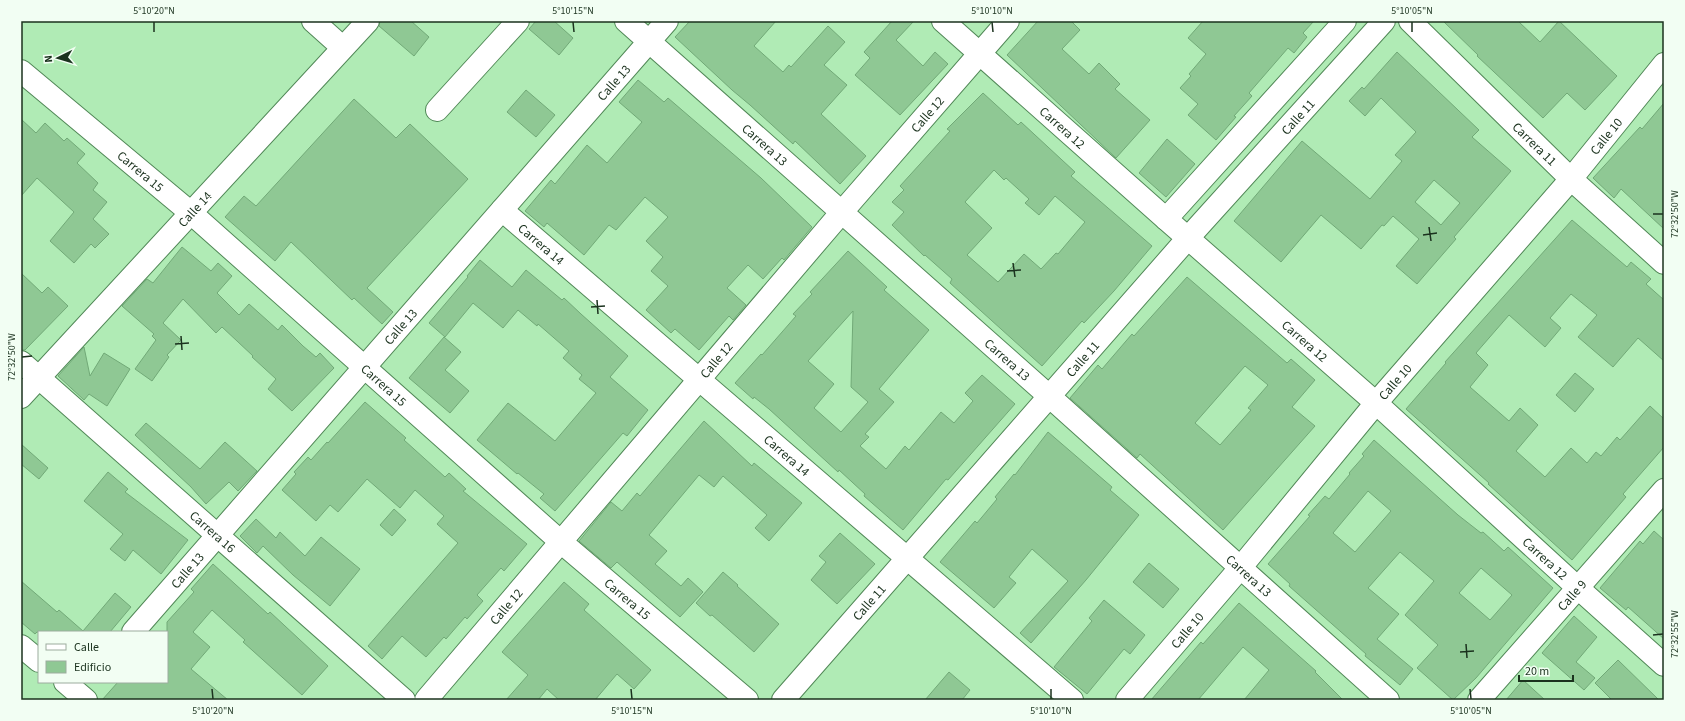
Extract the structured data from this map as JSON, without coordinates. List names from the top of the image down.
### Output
{
  "streets": {
    "street": [
      "Calle 13",
      "Calle 12",
      "Calle 11",
      "Carrera 12",
      "Calle 10",
      "Carrera 11",
      "Carrera 13",
      "Carrera 15",
      "Calle 14",
      "Carrera 14",
      "Carrera 16",
      "Calle 9"
    ]
  },
  "crossings": [
    ["Calle 13", "Carrera 13"],
    ["Calle 13", "Carrera 15"],
    ["Calle 13", "Carrera 14"],
    ["Calle 13", "Carrera 16"],
    ["Calle 12", "Carrera 12"],
    ["Calle 12", "Carrera 13"],
    ["Calle 12", "Carrera 15"],
    ["Calle 12", "Carrera 14"],
    ["Calle 11", "Carrera 12"],
    ["Calle 11", "Carrera 13"],
    ["Calle 11", "Carrera 14"],
    ["Carrera 12", "Calle 10"],
    ["Carrera 12", "Calle 9"],
    ["Calle 10", "Carrera 11"],
    ["Calle 10", "Carrera 13"],
    ["Carrera 15", "Calle 14"],
    ["Calle 14", "Carrera 16"]
  ],
  "legend": ["Calle", "Edificio"],
  "scale_bar": "20 m",
  "north": "left",
  "coordinates": [
    "5°10'20\"N",
    "5°10'15\"N",
    "5°10'10\"N",
    "5°10'05\"N",
    "72°32'50\"W",
    "72°32'55\"W"
  ]
}
